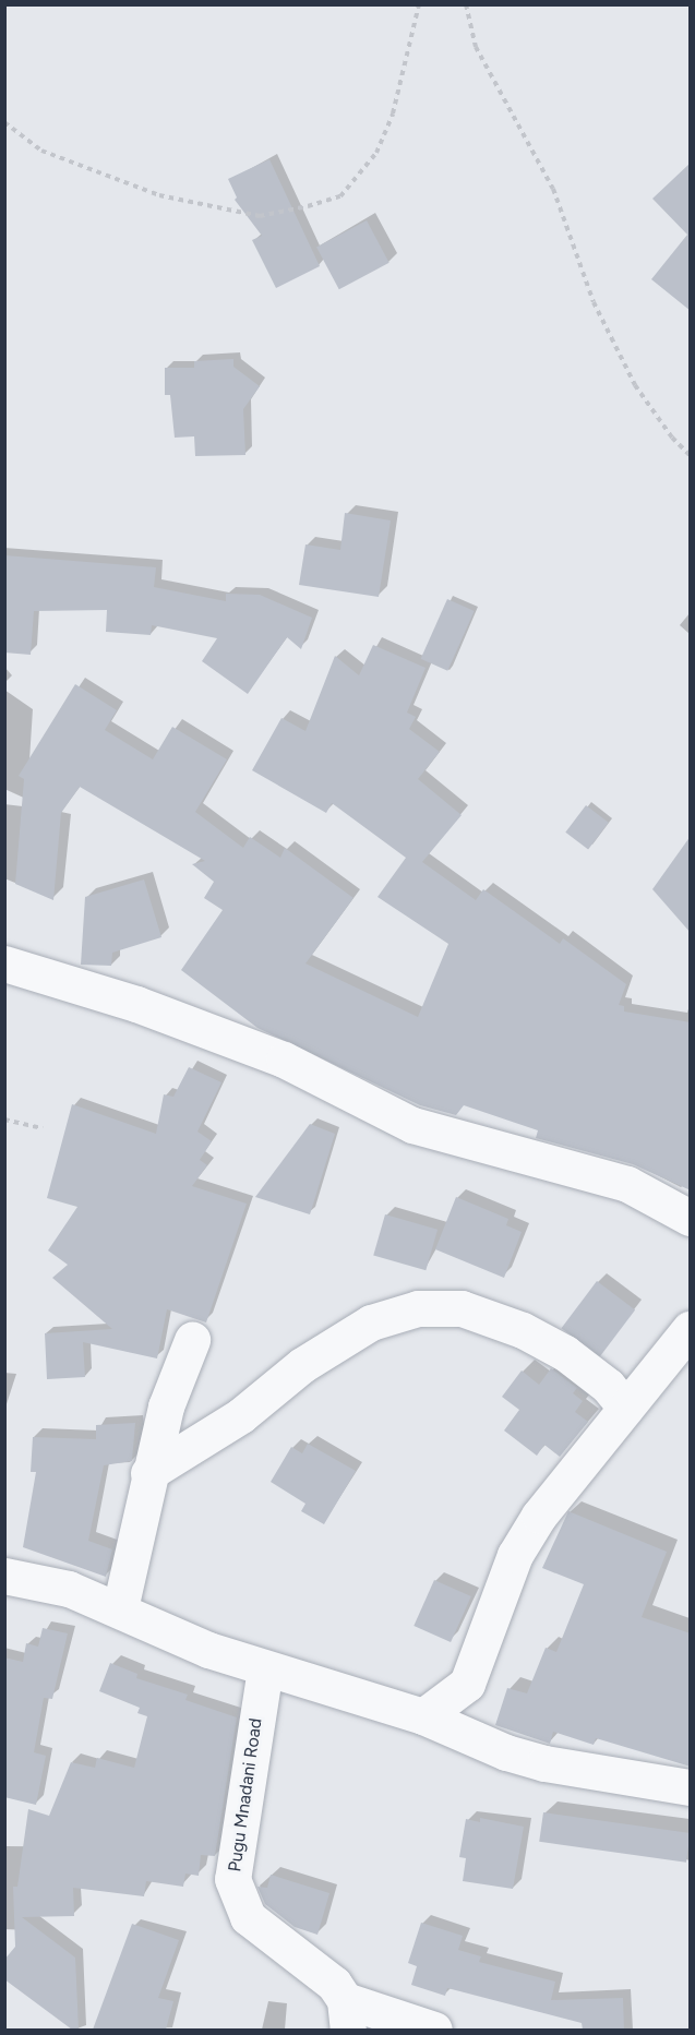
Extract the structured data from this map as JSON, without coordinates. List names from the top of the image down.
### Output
{
  "streets": {
    "street": ["Pugu Mnadani Road"]
  }
}
